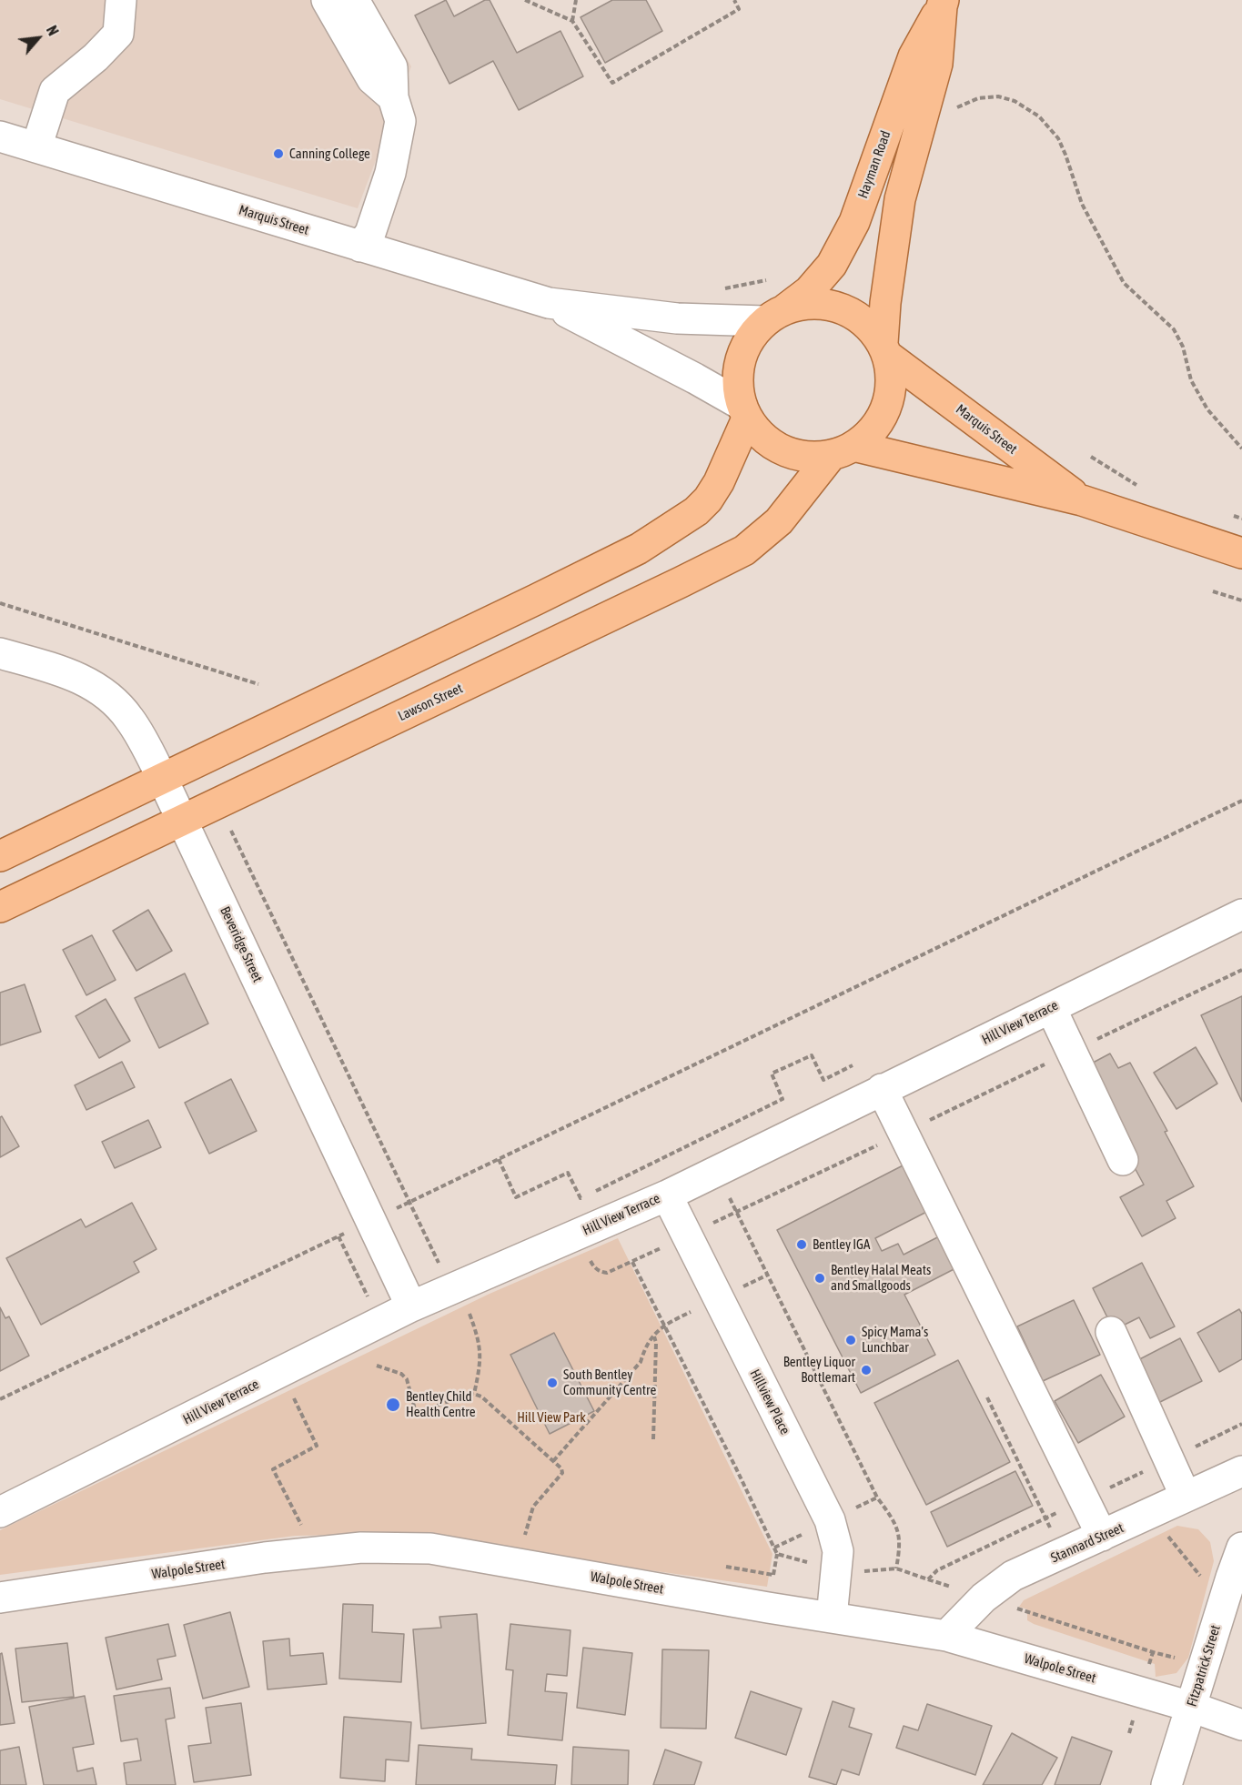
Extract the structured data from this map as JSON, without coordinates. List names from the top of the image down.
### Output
{
  "streets": {
    "main road": ["Hayman Road", "Marquis Street", "Lawson Street"],
    "street": [
      "Beveridge Street",
      "Hill View Terrace",
      "Hillview Place",
      "Stannard Street",
      "Walpole Street",
      "Fitzpatrick Street"
    ]
  },
  "crossings": [
    ["Hayman Road", "Marquis Street"],
    ["Hayman Road", "Lawson Street"],
    ["Marquis Street", "Lawson Street"],
    ["Lawson Street", "Beveridge Street"],
    ["Beveridge Street", "Hill View Terrace"],
    ["Hill View Terrace", "Hillview Place"],
    ["Hillview Place", "Walpole Street"],
    ["Stannard Street", "Walpole Street"],
    ["Walpole Street", "Fitzpatrick Street"]
  ],
  "parks": ["Hill View Park"],
  "places": [
    "Canning College",
    "Bentley IGA",
    "Bentley Halal Meats and Smallgoods",
    "Spicy Mama's Lunchbar",
    "Bentley Liquor Bottlemart",
    "South Bentley Community Centre",
    "Bentley Child Health Centre"
  ],
  "north": "top right"
}
